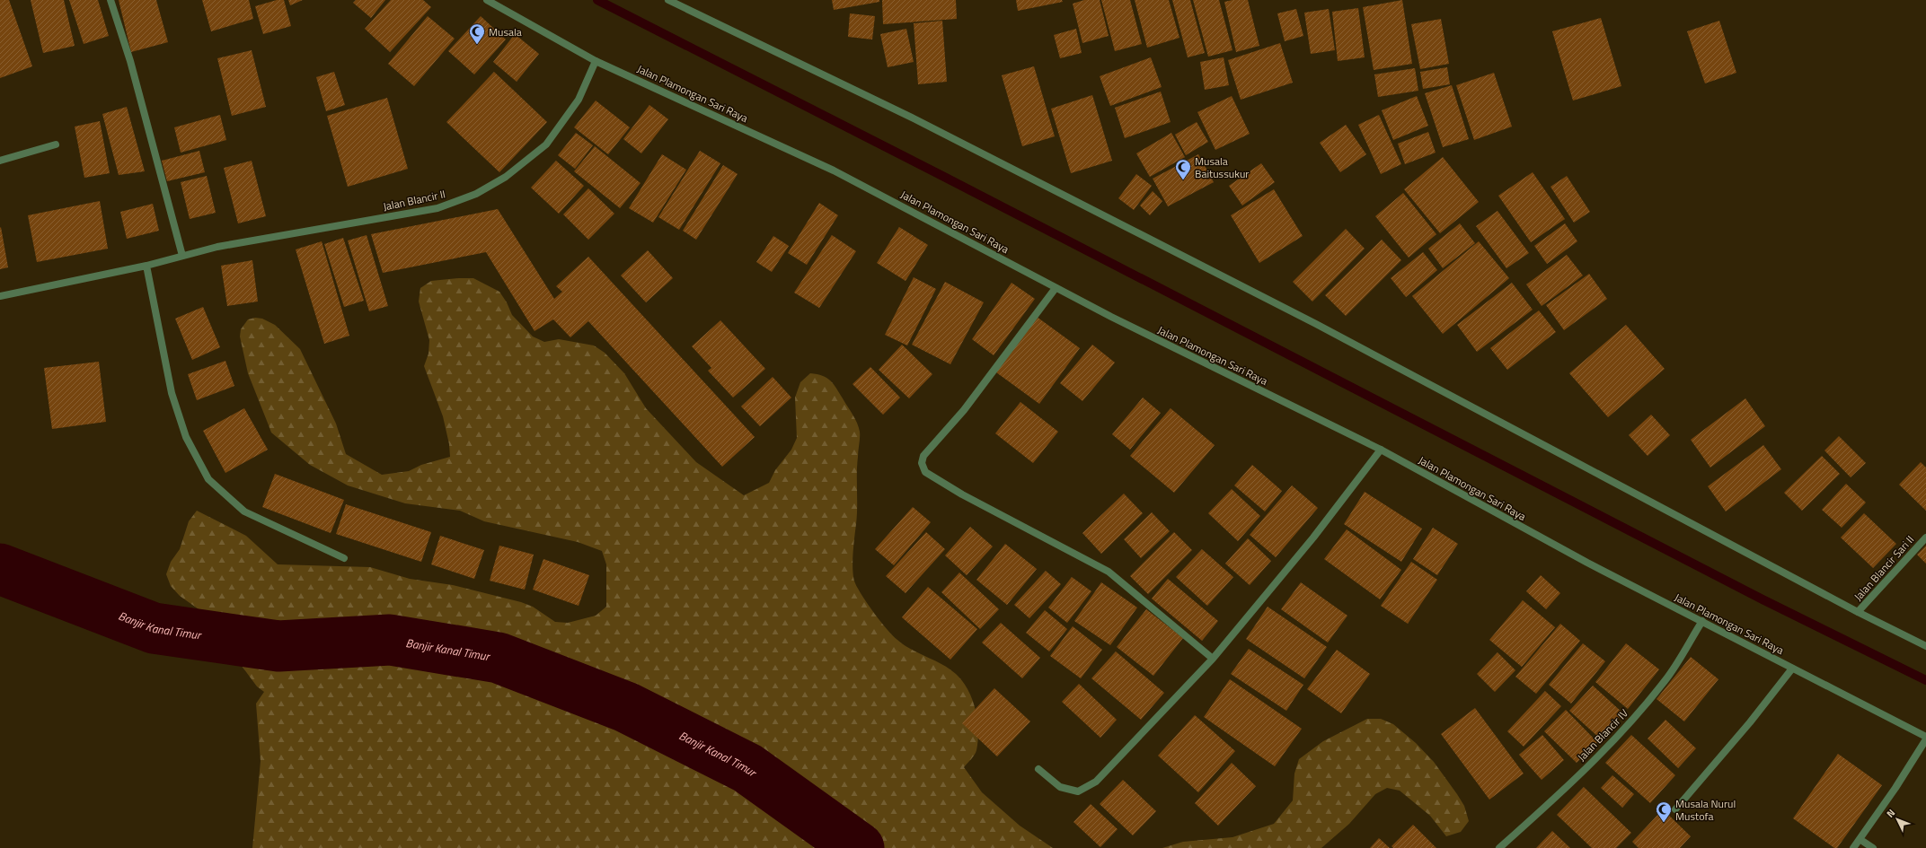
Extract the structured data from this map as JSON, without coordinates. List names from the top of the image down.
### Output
{
  "streets": {
    "street": [
      "Jalan Plamongan Sari Raya",
      "Jalan Blancir II",
      "Jalan Blancir Sari II",
      "Jalan Blancir IV"
    ]
  },
  "crossings": [
    ["Jalan Plamongan Sari Raya", "Jalan Blancir II"],
    ["Jalan Plamongan Sari Raya", "Jalan Blancir IV"]
  ],
  "water": ["Banjir Kanal Timur"],
  "places": {
    "mosque": ["Musala", "Musala Baitussukur", "Musala Nurul Mustofa"]
  },
  "north": "top left"
}
